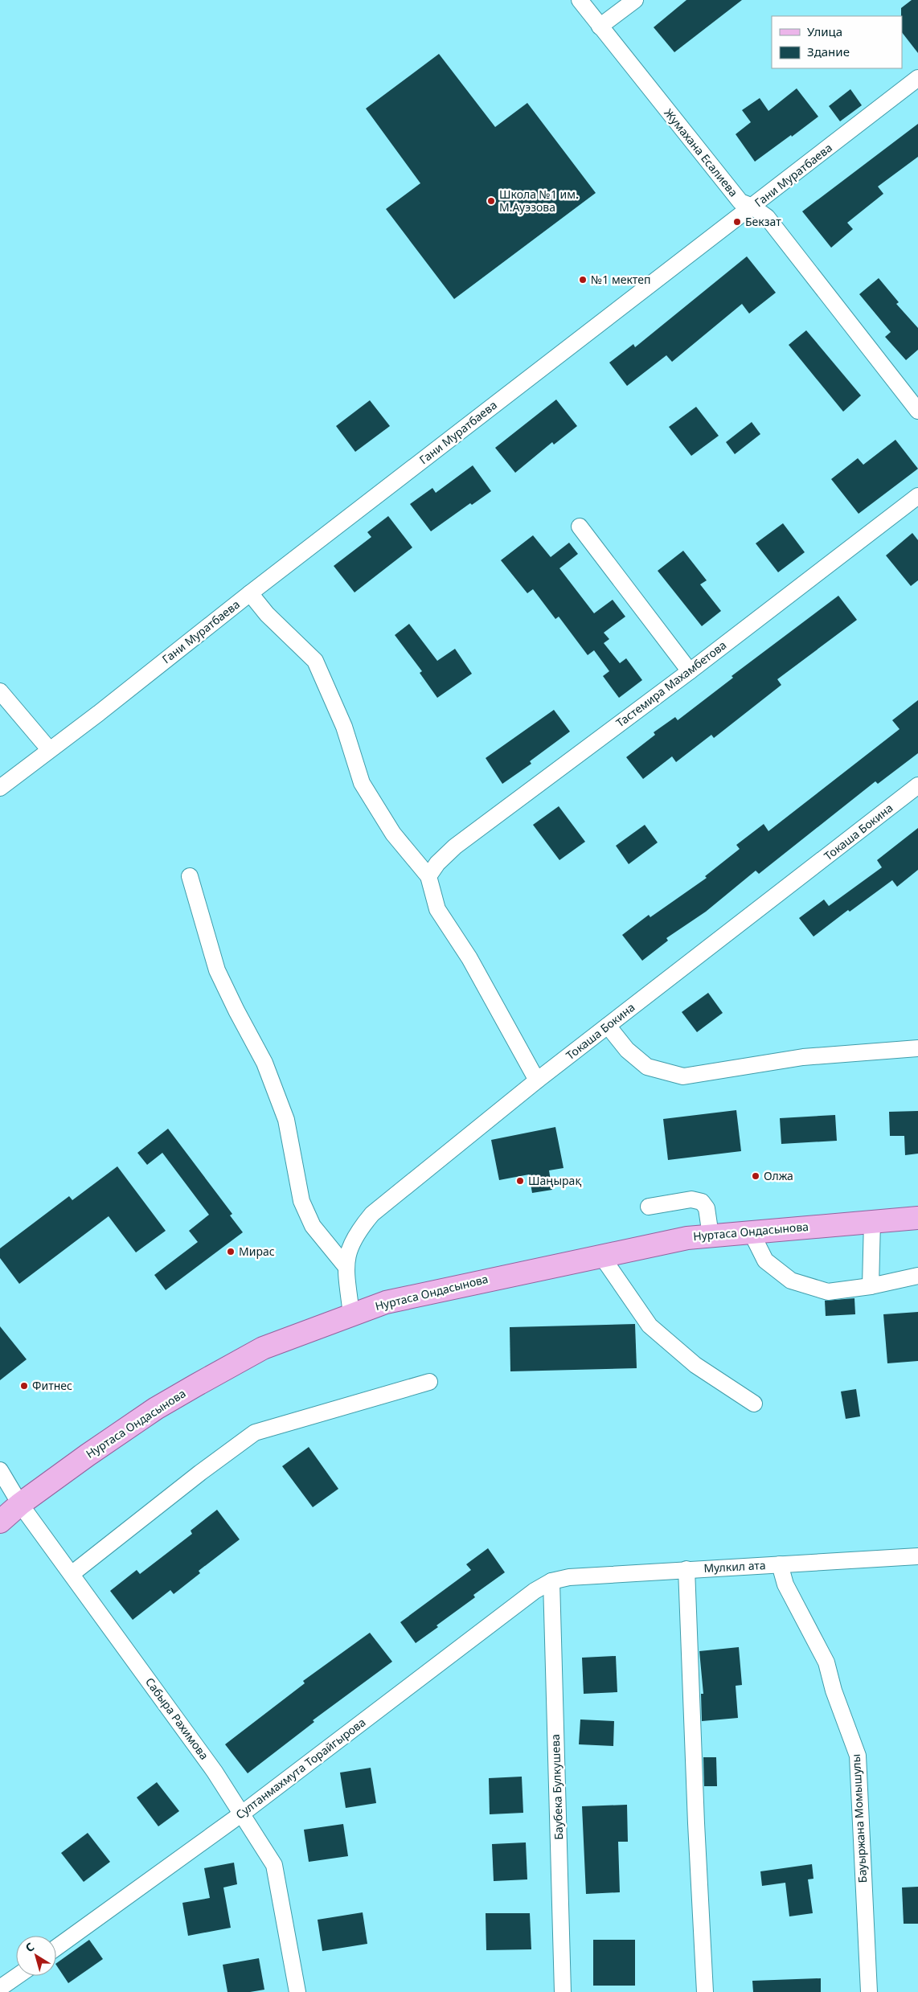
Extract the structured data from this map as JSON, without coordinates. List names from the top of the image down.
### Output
{
  "streets": {
    "main road": ["Нуртаса Ондасынова"],
    "street": [
      "Жумахана Есалиева",
      "Гани Муратбаева",
      "Тастемира Махамбетова",
      "Токаша Бокина",
      "Мулкил ата",
      "Сабыра Рахимова",
      "Султанмахмута Торайгырова",
      "Баубека Булкушева",
      "Бауыржана Момышулы"
    ]
  },
  "crossings": [
    ["Жумахана Есалиева", "Гани Муратбаева"],
    ["Токаша Бокина", "Нуртаса Ондасынова"],
    ["Нуртаса Ондасынова", "Сабыра Рахимова"],
    ["Мулкил ата", "Султанмахмута Торайгырова"],
    ["Мулкил ата", "Баубека Булкушева"],
    ["Мулкил ата", "Бауыржана Момышулы"],
    ["Сабыра Рахимова", "Султанмахмута Торайгырова"],
    ["Султанмахмута Торайгырова", "Баубека Булкушева"]
  ],
  "places": [
    "Школа №1 им. М.Ауэзова",
    "Бекзат",
    "№1 мектеп",
    "Олжа",
    "Шаңырақ",
    "Мирас",
    "Фитнес"
  ],
  "legend": ["Улица", "Здание"],
  "north": "top left"
}
